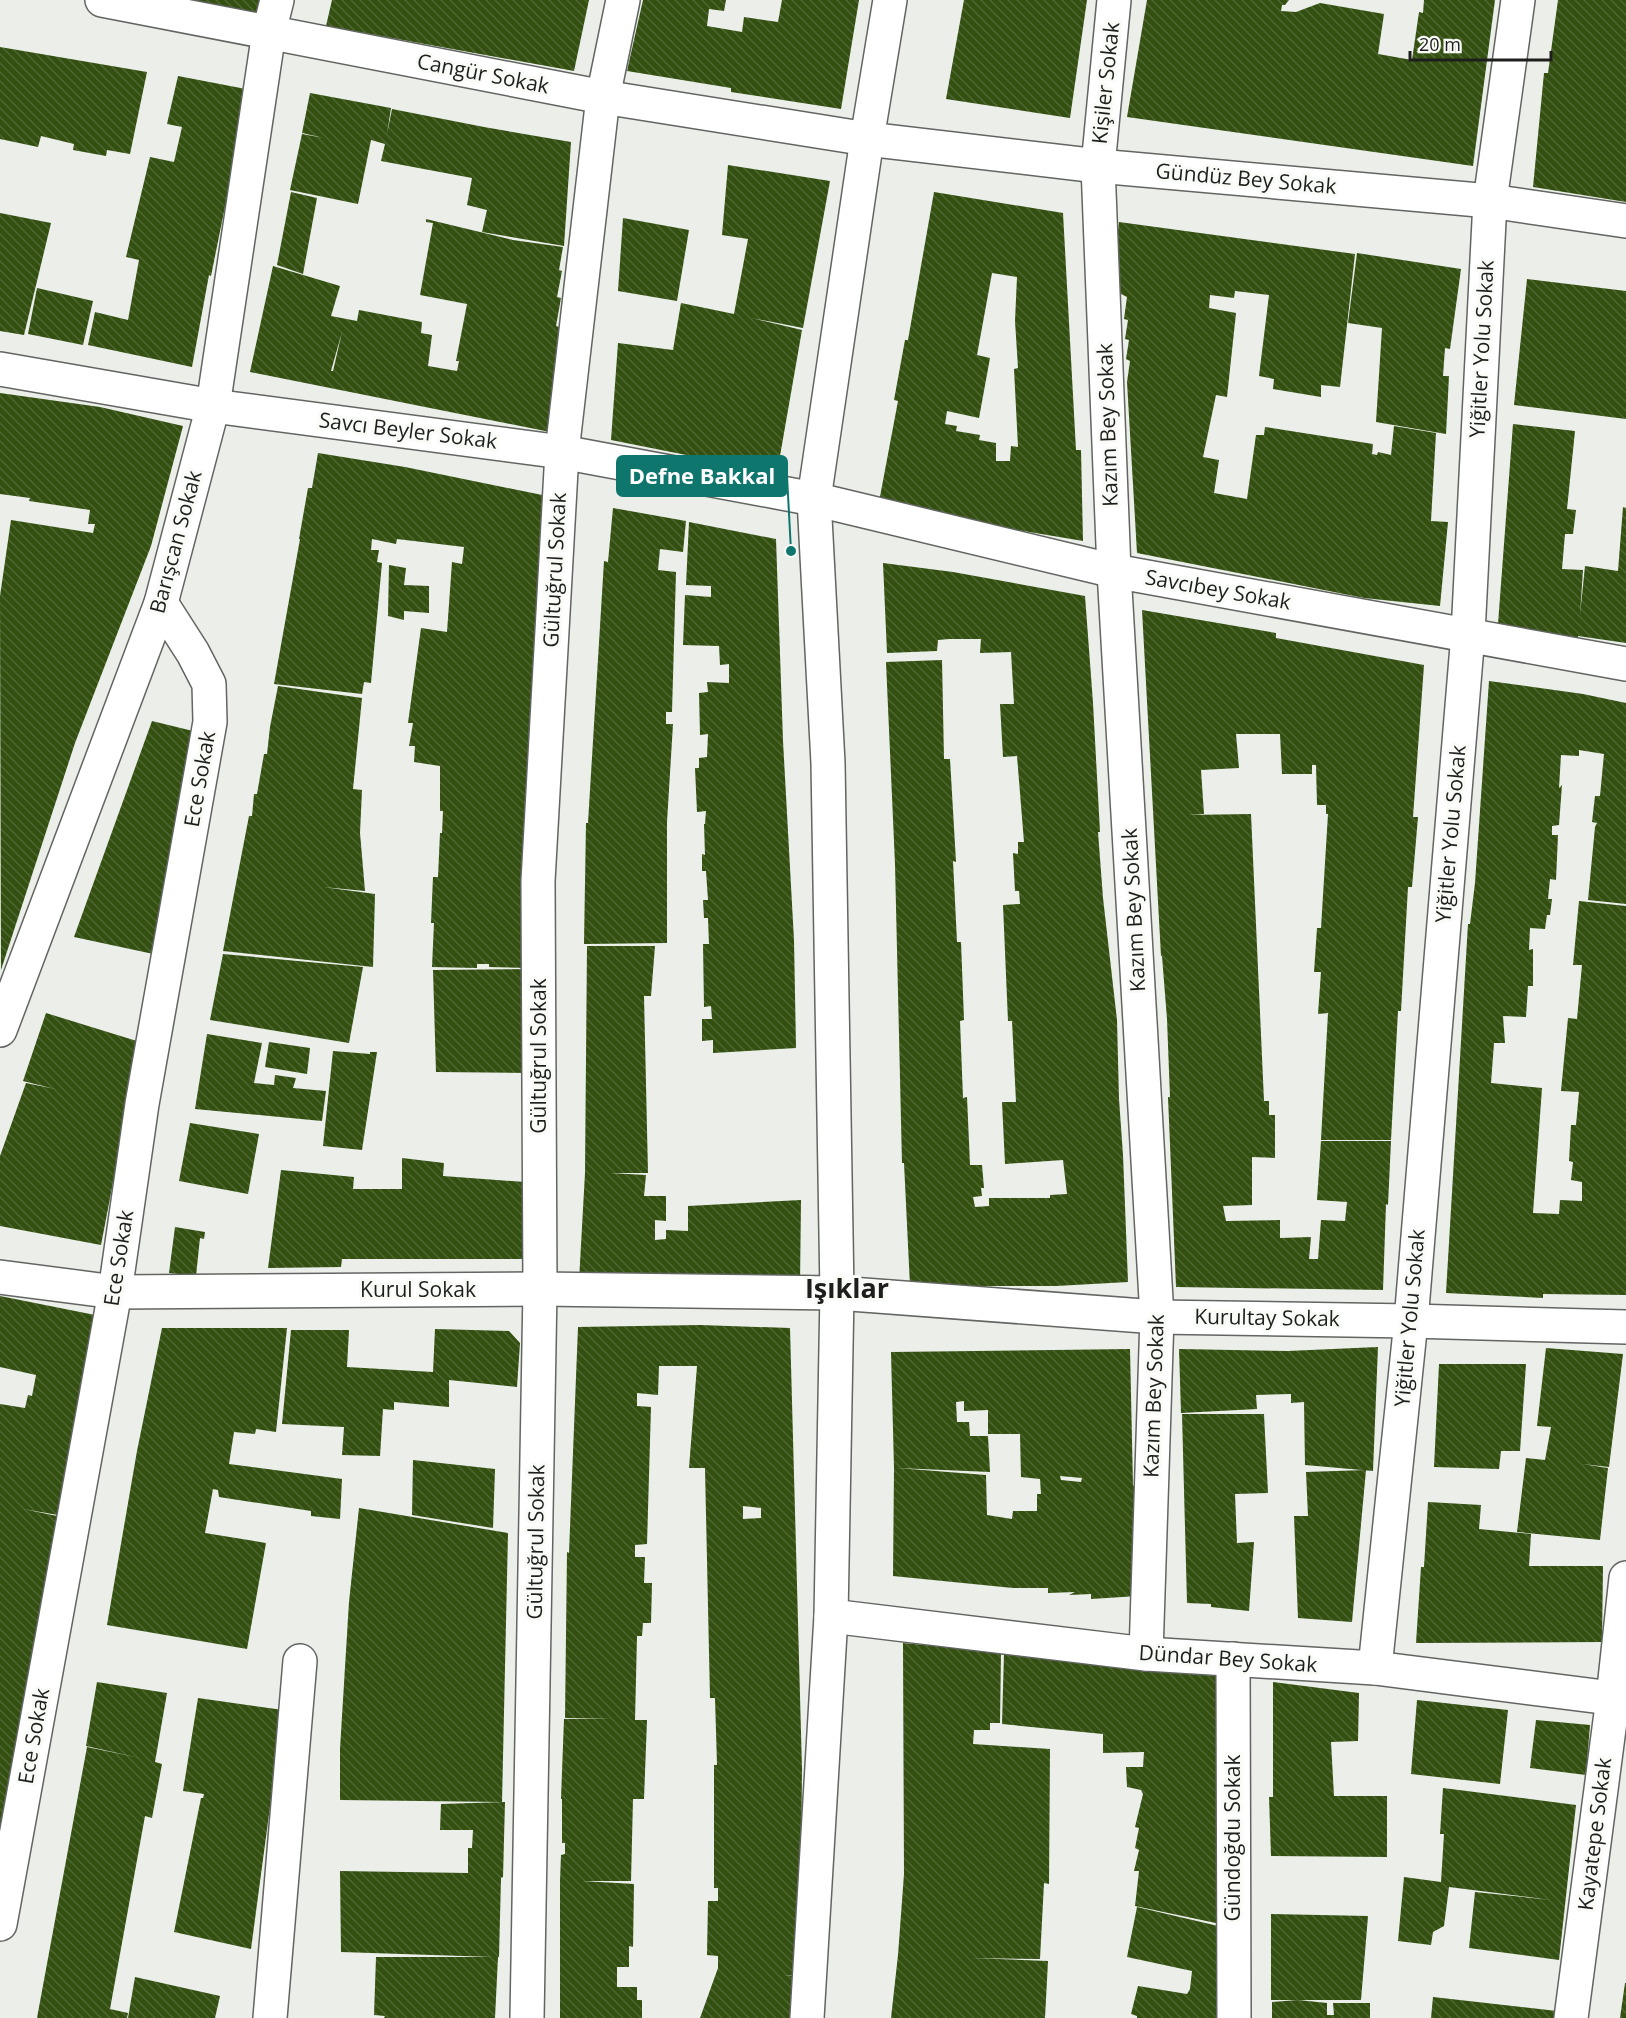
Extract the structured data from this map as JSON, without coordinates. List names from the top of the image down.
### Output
{
  "streets": {
    "street": [
      "Cangür Sokak",
      "Kişiler Sokak",
      "Gündüz Bey Sokak",
      "Yiğitler Yolu Sokak",
      "Kazım Bey Sokak",
      "Savcı Beyler Sokak",
      "Barışcan Sokak",
      "Gültuğrul Sokak",
      "Savcıbey Sokak",
      "Ece Sokak",
      "Kurul Sokak",
      "Kurultay Sokak",
      "Dündar Bey Sokak",
      "Kayatepe Sokak",
      "Gündoğdu Sokak"
    ]
  },
  "crossings": [
    ["Cangür Sokak", "Gündüz Bey Sokak"],
    ["Cangür Sokak", "Barışcan Sokak"],
    ["Cangür Sokak", "Gültuğrul Sokak"],
    ["Kişiler Sokak", "Gündüz Bey Sokak"],
    ["Kişiler Sokak", "Kazım Bey Sokak"],
    ["Gündüz Bey Sokak", "Yiğitler Yolu Sokak"],
    ["Gündüz Bey Sokak", "Kazım Bey Sokak"],
    ["Yiğitler Yolu Sokak", "Savcıbey Sokak"],
    ["Yiğitler Yolu Sokak", "Kurultay Sokak"],
    ["Yiğitler Yolu Sokak", "Dündar Bey Sokak"],
    ["Kazım Bey Sokak", "Savcıbey Sokak"],
    ["Kazım Bey Sokak", "Kurultay Sokak"],
    ["Kazım Bey Sokak", "Dündar Bey Sokak"],
    ["Savcı Beyler Sokak", "Barışcan Sokak"],
    ["Savcı Beyler Sokak", "Gültuğrul Sokak"],
    ["Savcı Beyler Sokak", "Savcıbey Sokak"],
    ["Barışcan Sokak", "Ece Sokak"],
    ["Gültuğrul Sokak", "Kurul Sokak"],
    ["Ece Sokak", "Kurul Sokak"],
    ["Kurul Sokak", "Kurultay Sokak"],
    ["Dündar Bey Sokak", "Kayatepe Sokak"],
    ["Dündar Bey Sokak", "Gündoğdu Sokak"]
  ],
  "districts": ["Işıklar"],
  "places": ["Defne Bakkal"],
  "scale_bar": "20 m"
}
